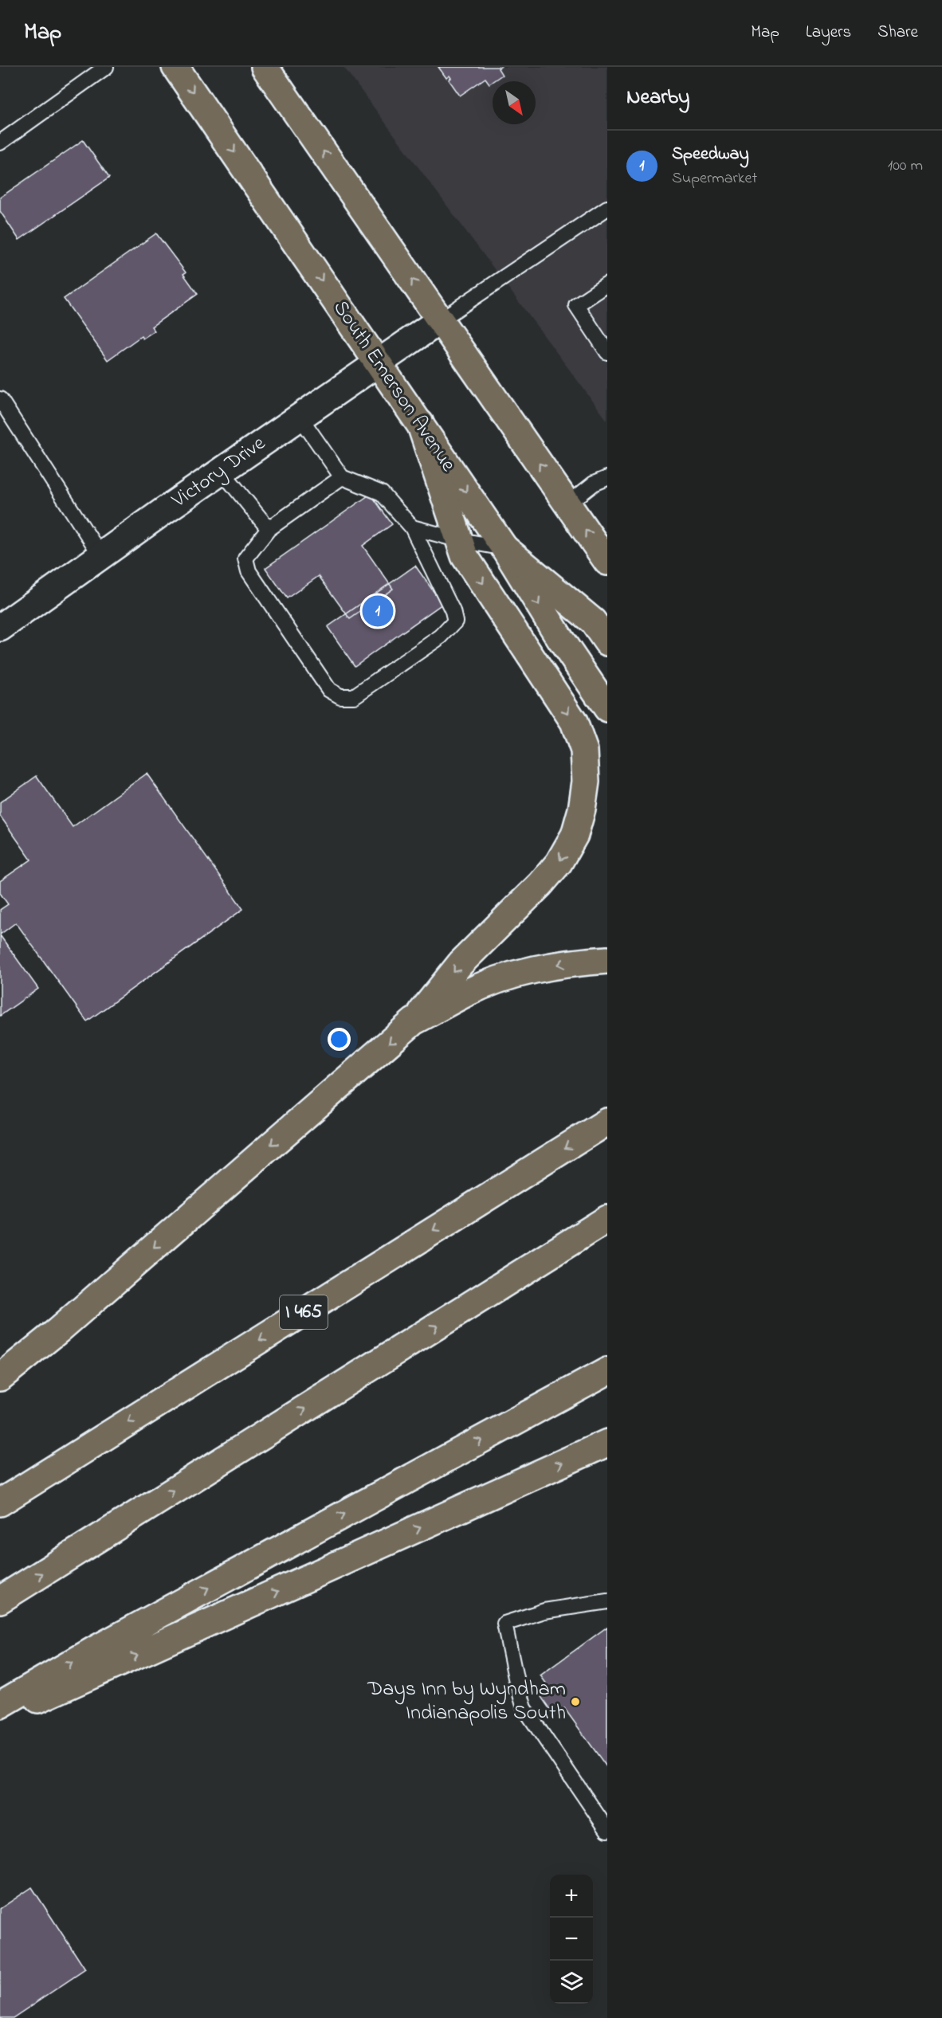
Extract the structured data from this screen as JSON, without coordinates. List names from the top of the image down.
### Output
{
  "streets": {
    "main road": ["South Emerson Avenue", "I 465"],
    "street": ["Victory Drive"]
  },
  "crossings": [
    ["South Emerson Avenue", "Victory Drive"]
  ],
  "places": ["Days Inn by Wyndham Indianapolis South"],
  "north": "bottom right",
  "page": {
    "header": "Map",
    "nav": ["Map", "Layers", "Share"],
    "heading": "Nearby",
    "list": [
      {
        "mark": "1",
        "name": "Speedway",
        "note": "Supermarket",
        "value": "100 m"
      }
    ],
    "pins": "1",
    "map_buttons": ["+", "−"]
  }
}
